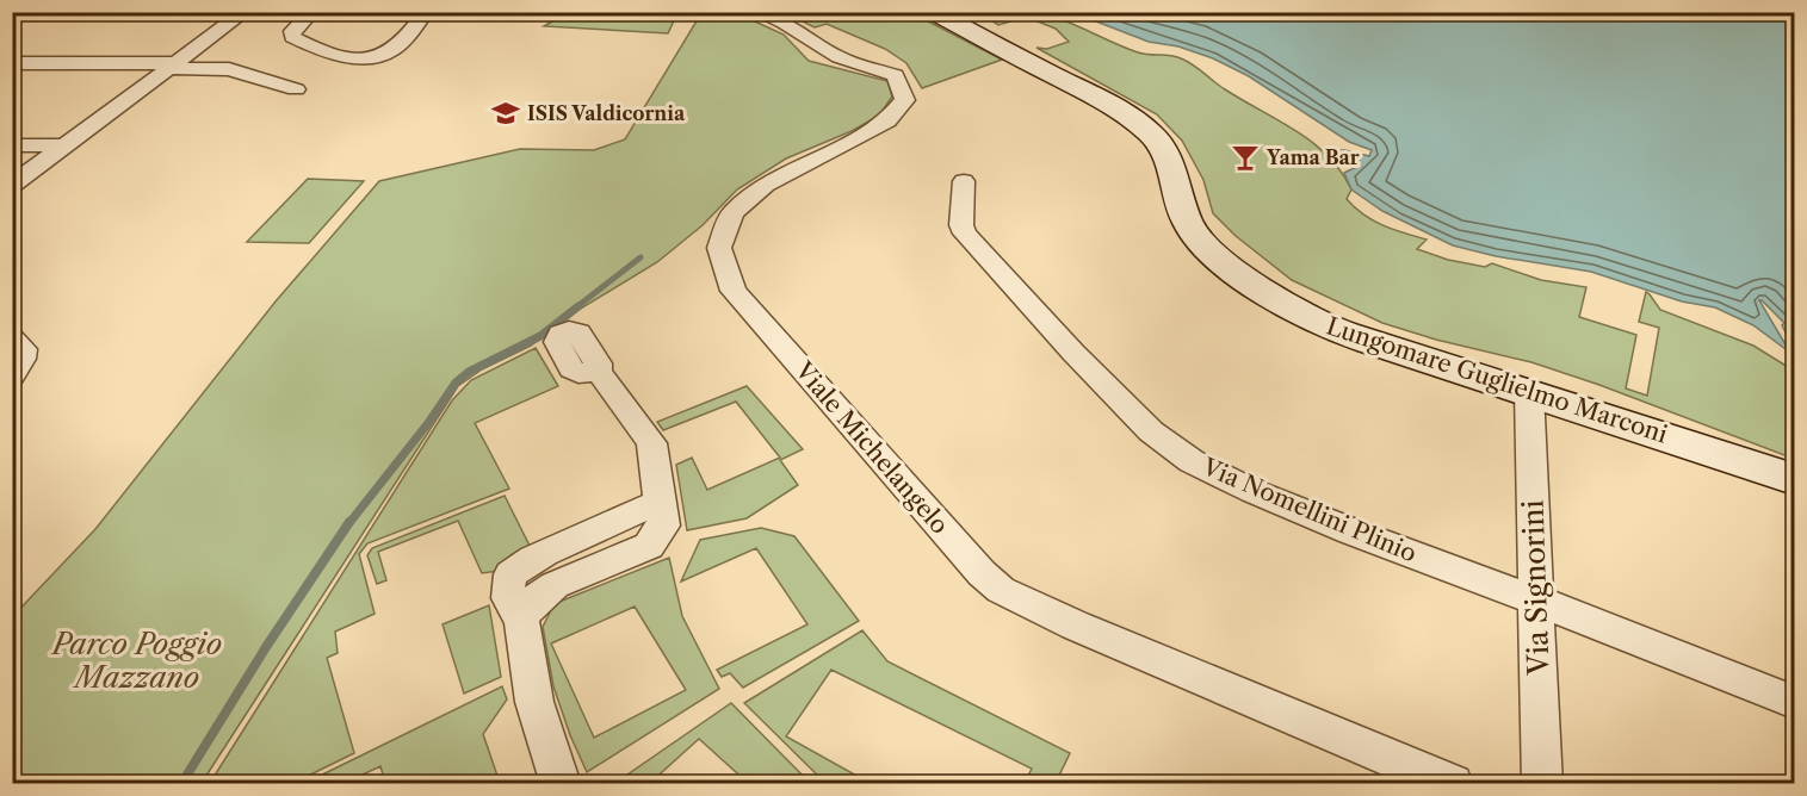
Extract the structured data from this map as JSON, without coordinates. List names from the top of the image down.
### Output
{
  "streets": {
    "street": [
      "Lungomare Guglielmo Marconi",
      "Viale Michelangelo",
      "Via Nomellini Plinio",
      "Via Signorini"
    ]
  },
  "crossings": [
    ["Lungomare Guglielmo Marconi", "Via Signorini"],
    ["Via Nomellini Plinio", "Via Signorini"]
  ],
  "parks": ["Parco Poggio Mazzano"],
  "places": {
    "school or university": ["ISIS Valdicornia"],
    "bar": ["Yama Bar"]
  }
}
